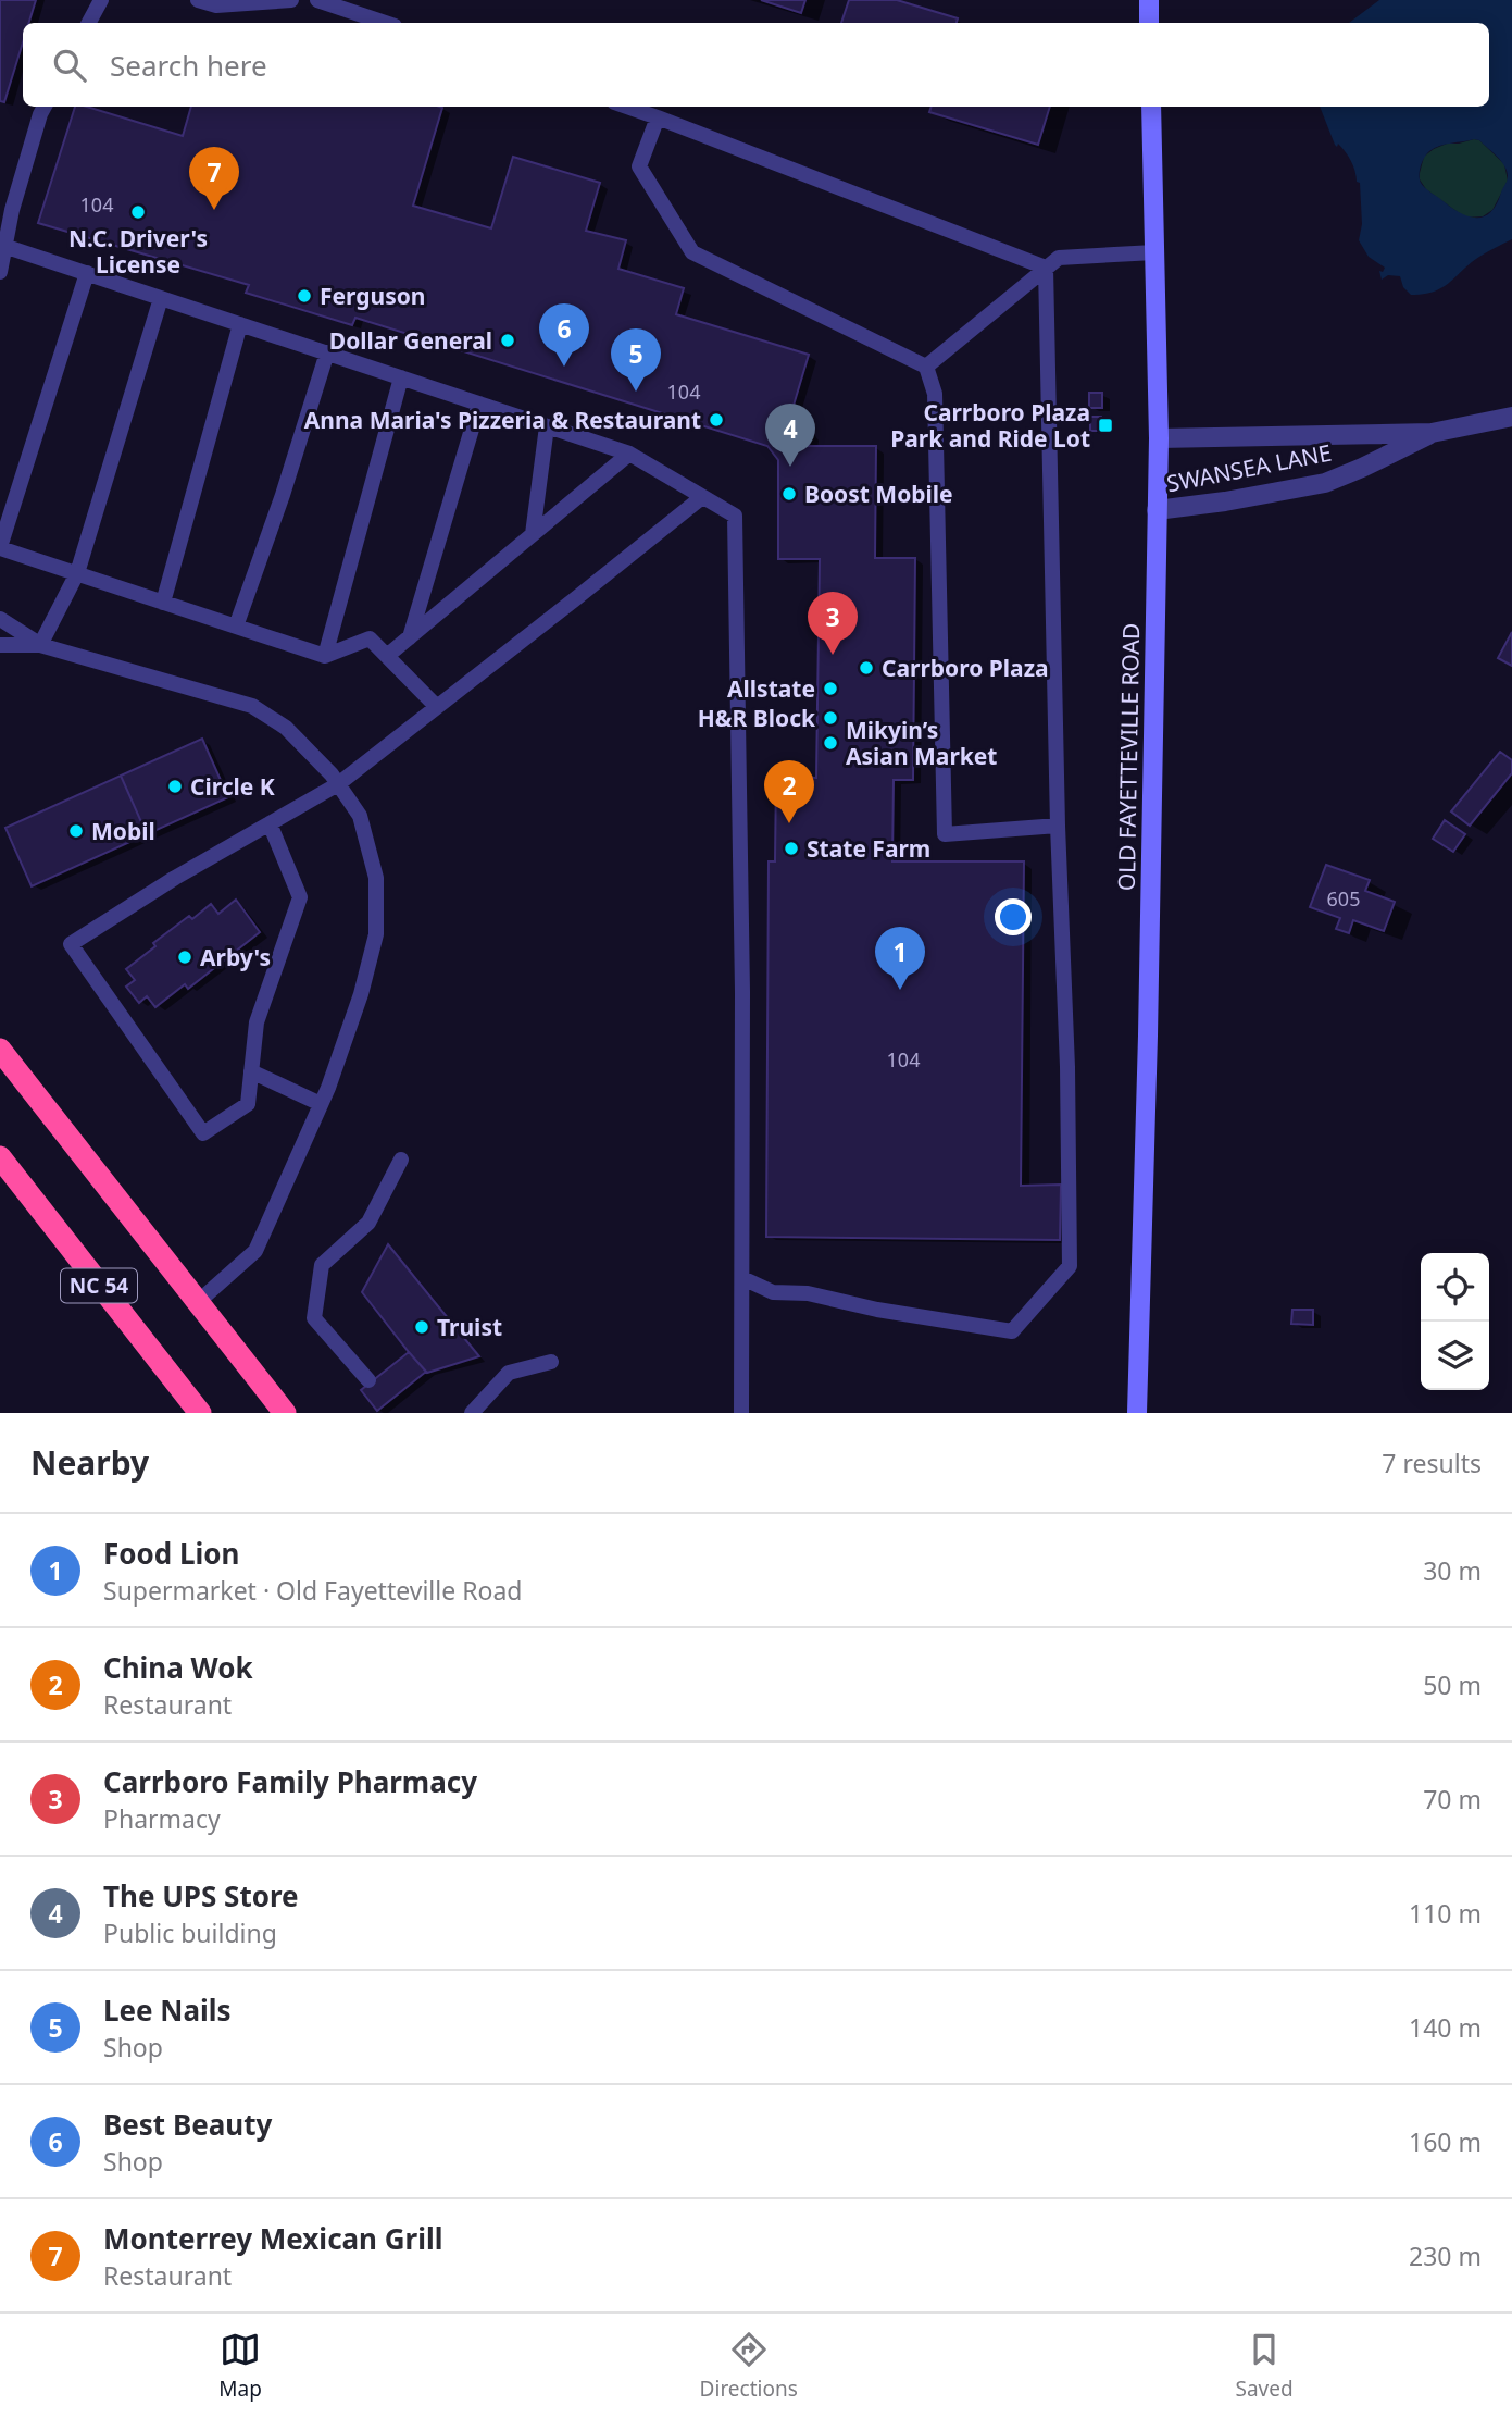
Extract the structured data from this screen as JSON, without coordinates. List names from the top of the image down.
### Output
{
  "streets": {
    "highway": ["NC 54"],
    "street": ["SWANSEA LANE", "OLD FAYETTEVILLE ROAD"]
  },
  "crossings": [
    ["SWANSEA LANE", "OLD FAYETTEVILLE ROAD"]
  ],
  "places": {
    "other": [
      "N.C. Driver's License",
      "Ferguson",
      "Dollar General",
      "Anna Maria's Pizzeria & Restaurant",
      "Boost Mobile",
      "Carrboro Plaza",
      "Allstate",
      "H&R Block",
      "Mikyin’s Asian Market",
      "Circle K",
      "Mobil",
      "State Farm",
      "Arby's",
      "Truist"
    ],
    "transit": ["Carrboro Plaza Park and Ride Lot"]
  },
  "house_numbers": [
    "104",
    "104",
    "605",
    "104"
  ],
  "page": {
    "search": "Search here",
    "pins": [
      "7",
      "6",
      "5",
      "4",
      "3",
      "2",
      "1"
    ],
    "heading": ["Nearby", "7 results"],
    "list": [
      {
        "mark": "1",
        "name": "Food Lion",
        "note": "Supermarket · Old Fayetteville Road",
        "value": "30 m"
      },
      {
        "mark": "2",
        "name": "China Wok",
        "note": "Restaurant",
        "value": "50 m"
      },
      {
        "mark": "3",
        "name": "Carrboro Family Pharmacy",
        "note": "Pharmacy",
        "value": "70 m"
      },
      {
        "mark": "4",
        "name": "The UPS Store",
        "note": "Public building",
        "value": "110 m"
      },
      {
        "mark": "5",
        "name": "Lee Nails",
        "note": "Shop",
        "value": "140 m"
      },
      {
        "mark": "6",
        "name": "Best Beauty",
        "note": "Shop",
        "value": "160 m"
      },
      {
        "mark": "7",
        "name": "Monterrey Mexican Grill",
        "note": "Restaurant",
        "value": "230 m"
      }
    ],
    "nav": ["Map", "Directions", "Saved"]
  }
}
